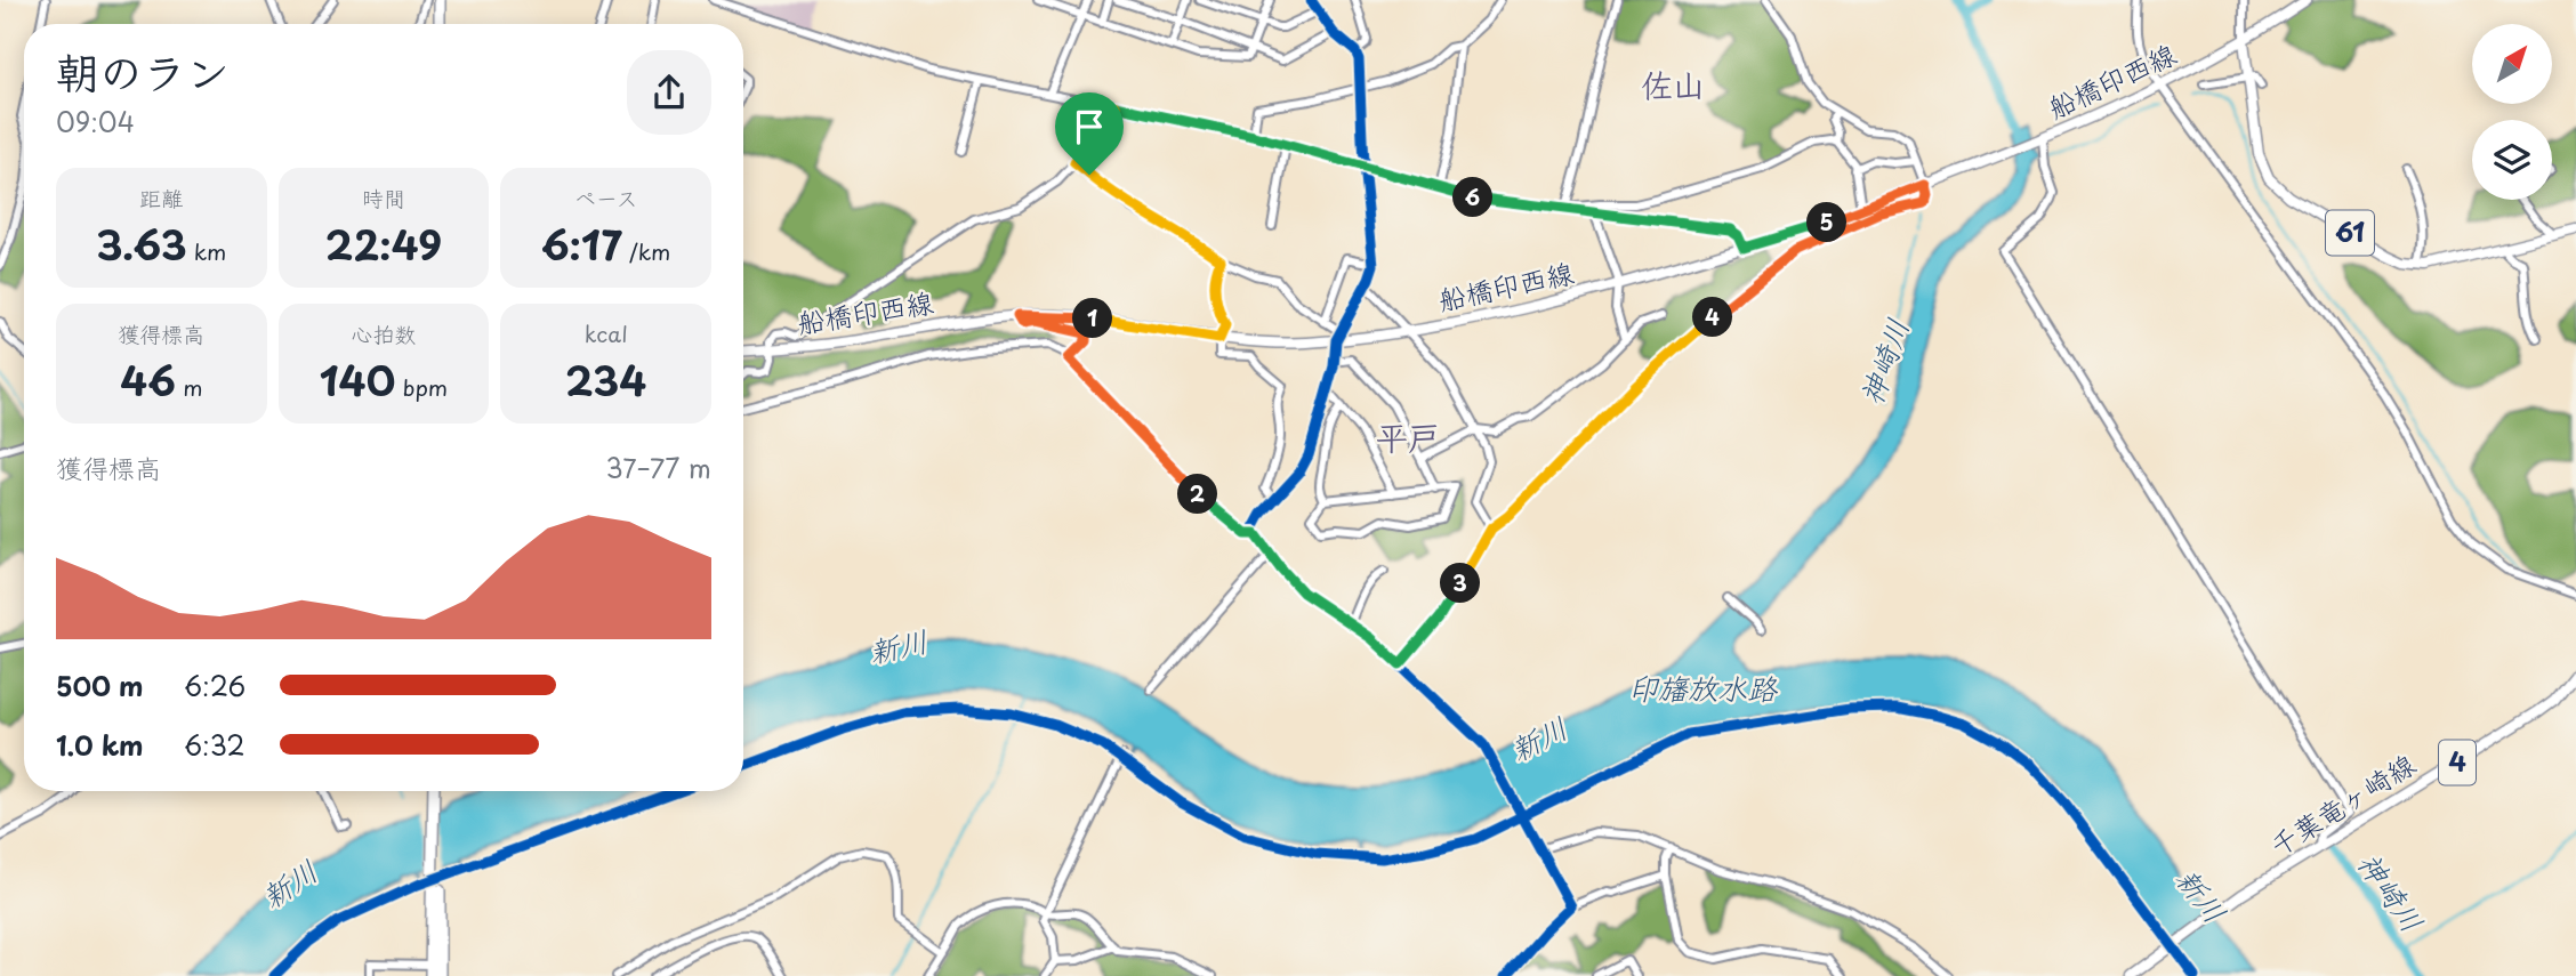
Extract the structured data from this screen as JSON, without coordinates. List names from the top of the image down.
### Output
{
  "streets": {
    "main road": [
      "船橋印西線",
      "61",
      "4",
      "千葉竜ヶ崎線"
    ]
  },
  "crossings": [
    ["船橋印西線", "61"]
  ],
  "districts": ["佐山", "平戸"],
  "water": ["神崎川", "新川", "印旛放水路"],
  "north": "top right",
  "page": {
    "heading": ["朝のラン", "09:04"],
    "stats": [
      ["距離", "3.63 km"],
      ["時間", "22:49"],
      ["ペース", "6:17 /km"],
      ["獲得標高", "46 m"],
      ["心拍数", "140 bpm"],
      ["kcal", "234"]
    ],
    "pins": [
      "6",
      "5",
      "4",
      "1",
      "2",
      "3"
    ],
    "chart": ["獲得標高", "37–77 m"],
    "list": [
      {
        "name": "500 m",
        "note": "6:26"
      },
      {
        "name": "1.0 km",
        "note": "6:32"
      }
    ]
  }
}
